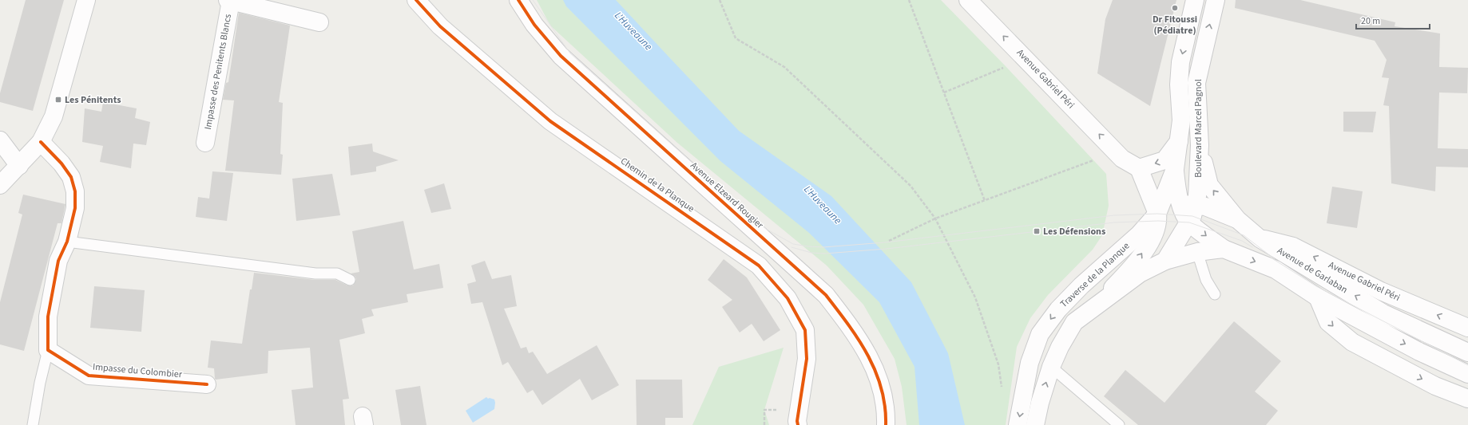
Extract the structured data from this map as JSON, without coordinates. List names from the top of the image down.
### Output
{
  "streets": {
    "street": [
      "Impasse des Penitents Blancs",
      "Avenue Gabriel Péri",
      "Boulevard Marcel Pagnol",
      "Chemin de la Planque",
      "Avenue Elzeard Rougier",
      "Avenue de Garlaban",
      "Traverse de la Planque",
      "Impasse du Colombier"
    ]
  },
  "crossings": [
    ["Avenue Gabriel Péri", "Avenue de Garlaban"],
    ["Boulevard Marcel Pagnol", "Avenue de Garlaban"],
    ["Boulevard Marcel Pagnol", "Traverse de la Planque"]
  ],
  "water": ["L'Huveaune"],
  "places": {
    "other": ["Dr Fitoussi (Pédiatre)"],
    "transit": ["Les Pénitents", "Les Défensions"]
  },
  "scale_bar": "20 m"
}
